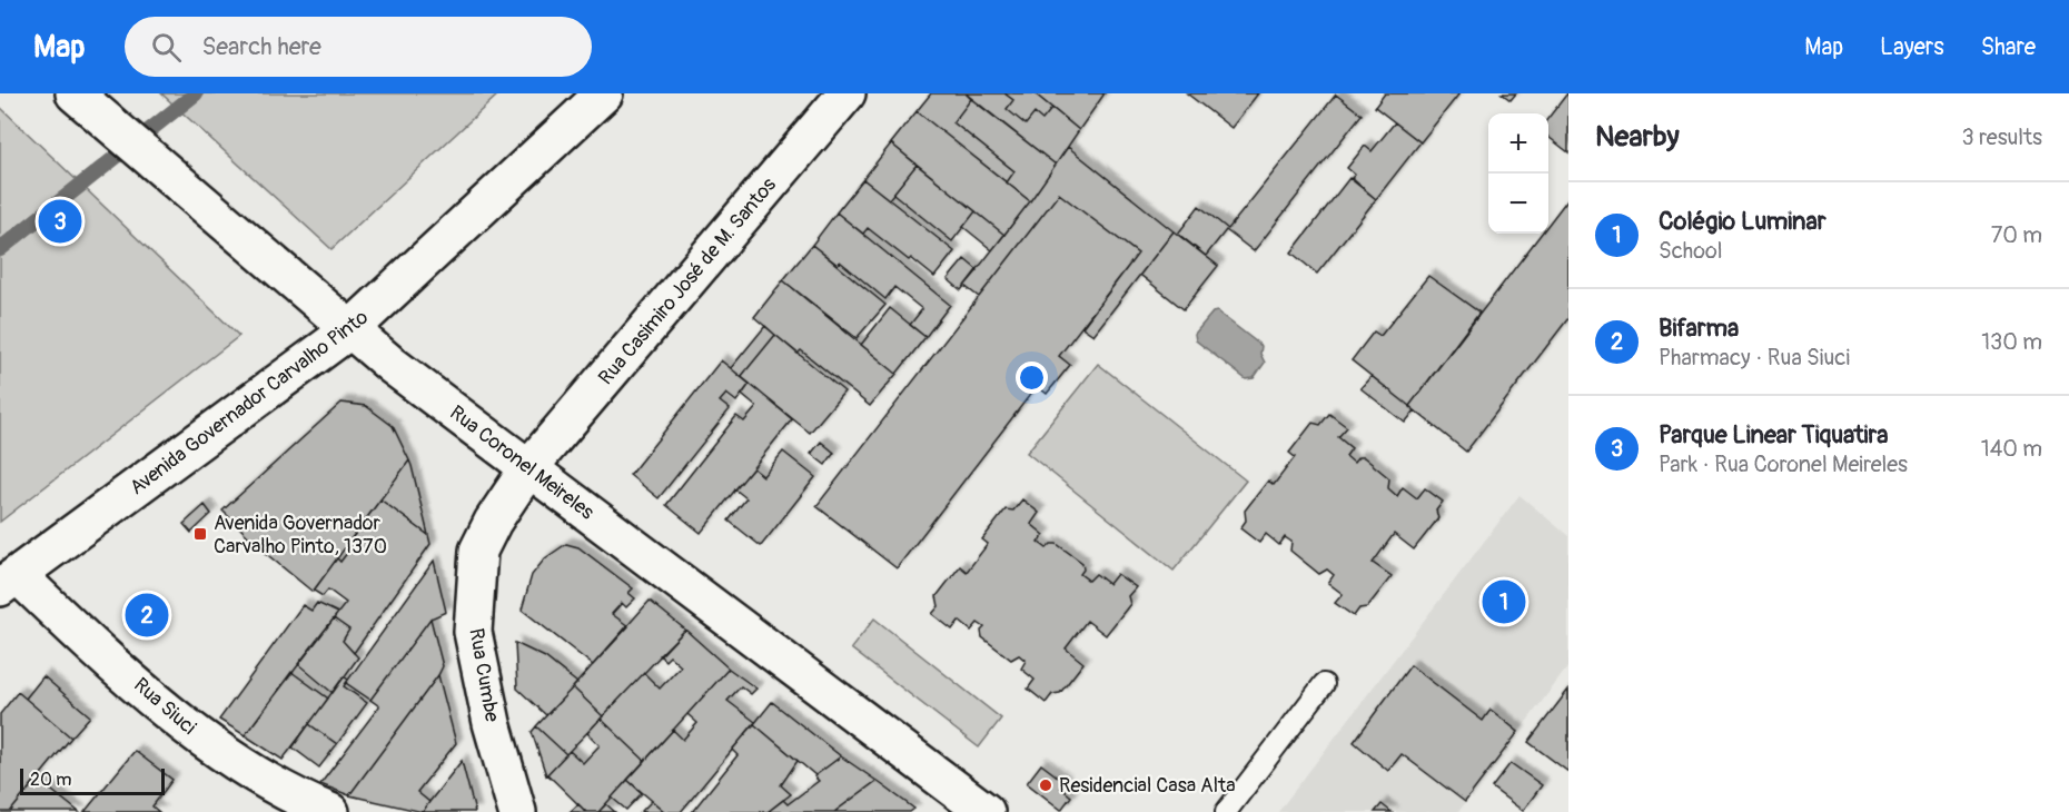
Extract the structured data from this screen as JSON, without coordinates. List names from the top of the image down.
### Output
{
  "streets": {
    "street": [
      "Rua Casimiro José de M. Santos",
      "Avenida Governador Carvalho Pinto",
      "Rua Coronel Meireles",
      "Rua Cumbe",
      "Rua Siuci"
    ]
  },
  "crossings": [
    ["Rua Casimiro José de M. Santos", "Rua Coronel Meireles"],
    ["Rua Casimiro José de M. Santos", "Rua Cumbe"],
    ["Avenida Governador Carvalho Pinto", "Rua Coronel Meireles"],
    ["Avenida Governador Carvalho Pinto", "Rua Siuci"],
    ["Rua Coronel Meireles", "Rua Cumbe"]
  ],
  "places": {
    "transit": ["Avenida Governador Carvalho Pinto, 1370"],
    "other": ["Residencial Casa Alta"]
  },
  "scale_bar": "20 m",
  "page": {
    "header": "Map",
    "search": "Search here",
    "nav": ["Map", "Layers", "Share"],
    "heading": ["Nearby", "3 results"],
    "map_buttons": ["+", "−"],
    "list": [
      {
        "mark": "1",
        "name": "Colégio Luminar",
        "note": "School",
        "value": "70 m"
      },
      {
        "mark": "2",
        "name": "Bifarma",
        "note": "Pharmacy · Rua Siuci",
        "value": "130 m"
      },
      {
        "mark": "3",
        "name": "Parque Linear Tiquatira",
        "note": "Park · Rua Coronel Meireles",
        "value": "140 m"
      }
    ],
    "pins": ["3", "1", "2"],
    "scale": "20 m"
  }
}
